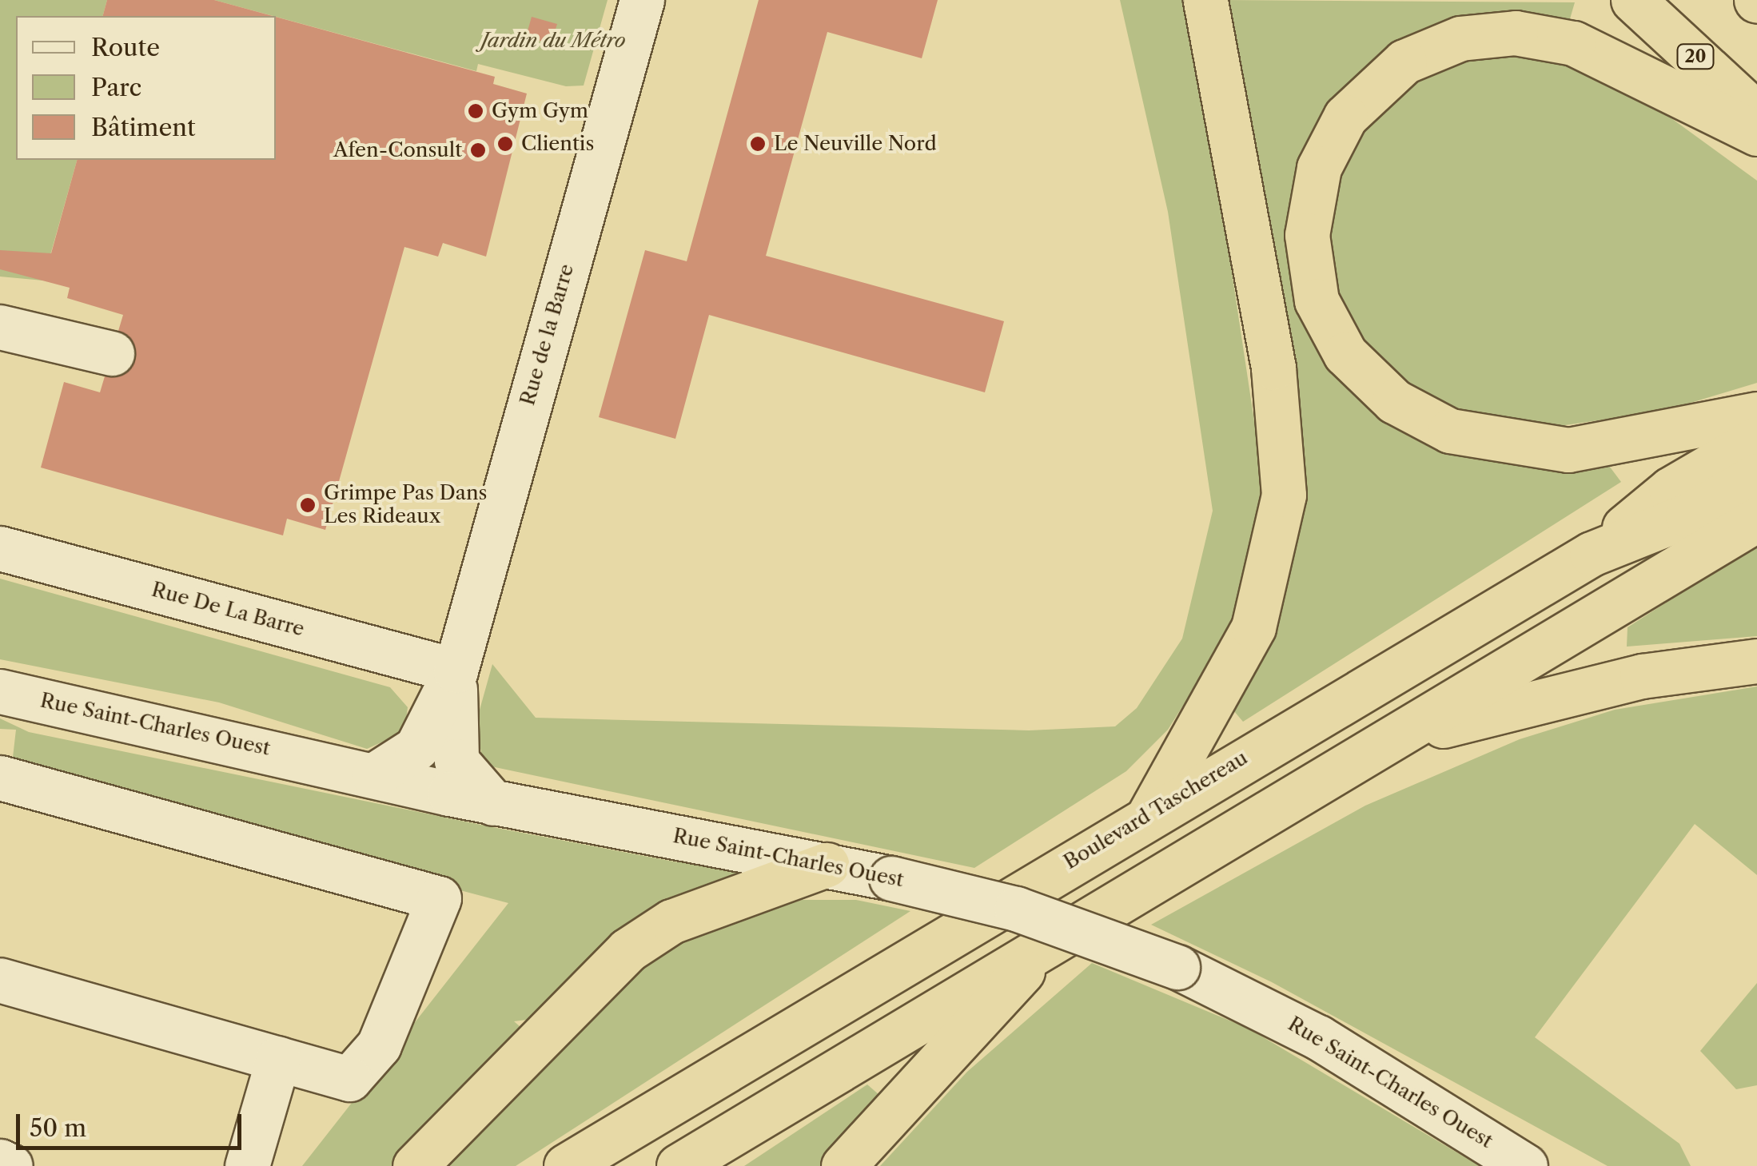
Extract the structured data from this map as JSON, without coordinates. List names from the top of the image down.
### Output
{
  "streets": {
    "highway": ["20", "Boulevard Taschereau"],
    "street": ["Rue de la Barre", "Rue De La Barre", "Rue Saint-Charles Ouest"]
  },
  "crossings": [
    ["Rue de la Barre", "Rue De La Barre"],
    ["Rue de la Barre", "Rue Saint-Charles Ouest"]
  ],
  "parks": ["Jardin du Métro"],
  "places": [
    "Gym Gym",
    "Clientis",
    "Le Neuville Nord",
    "Afen-Consult",
    "Grimpe Pas Dans Les Rideaux"
  ],
  "legend": ["Route", "Parc", "Bâtiment"],
  "scale_bar": "50 m"
}
